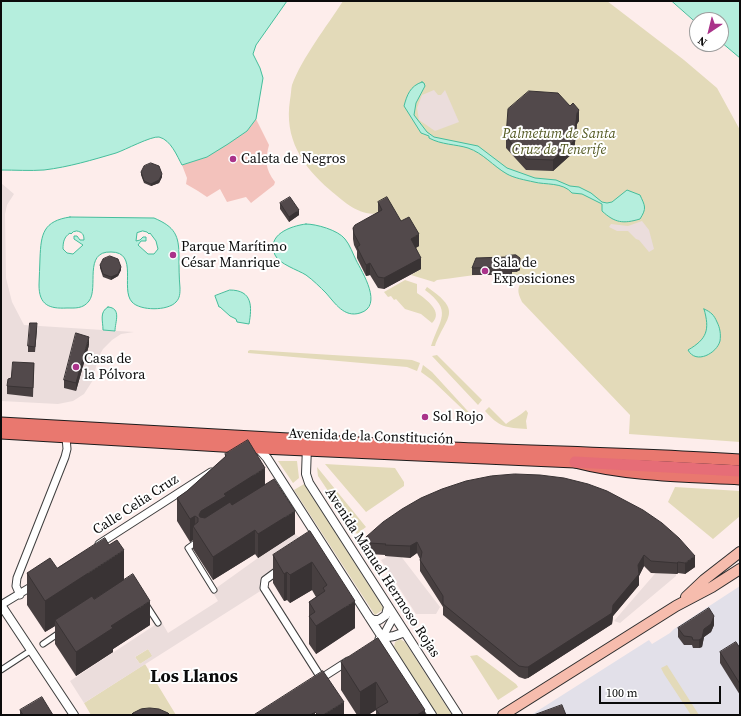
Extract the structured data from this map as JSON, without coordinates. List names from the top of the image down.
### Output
{
  "streets": {
    "highway": ["Avenida de la Constitución"],
    "street": ["Calle Celia Cruz", "Avenida Manuel Hermoso Rojas"]
  },
  "crossings": [
    ["Avenida de la Constitución", "Avenida Manuel Hermoso Rojas"]
  ],
  "districts": ["Los Llanos"],
  "parks": ["Palmetum de Santa Cruz de Tenerife"],
  "places": [
    "Caleta de Negros",
    "Parque Marítimo César Manrique",
    "Sala de Exposiciones",
    "Casa de la Pólvora",
    "Sol Rojo"
  ],
  "scale_bar": "100 m",
  "north": "bottom left"
}
